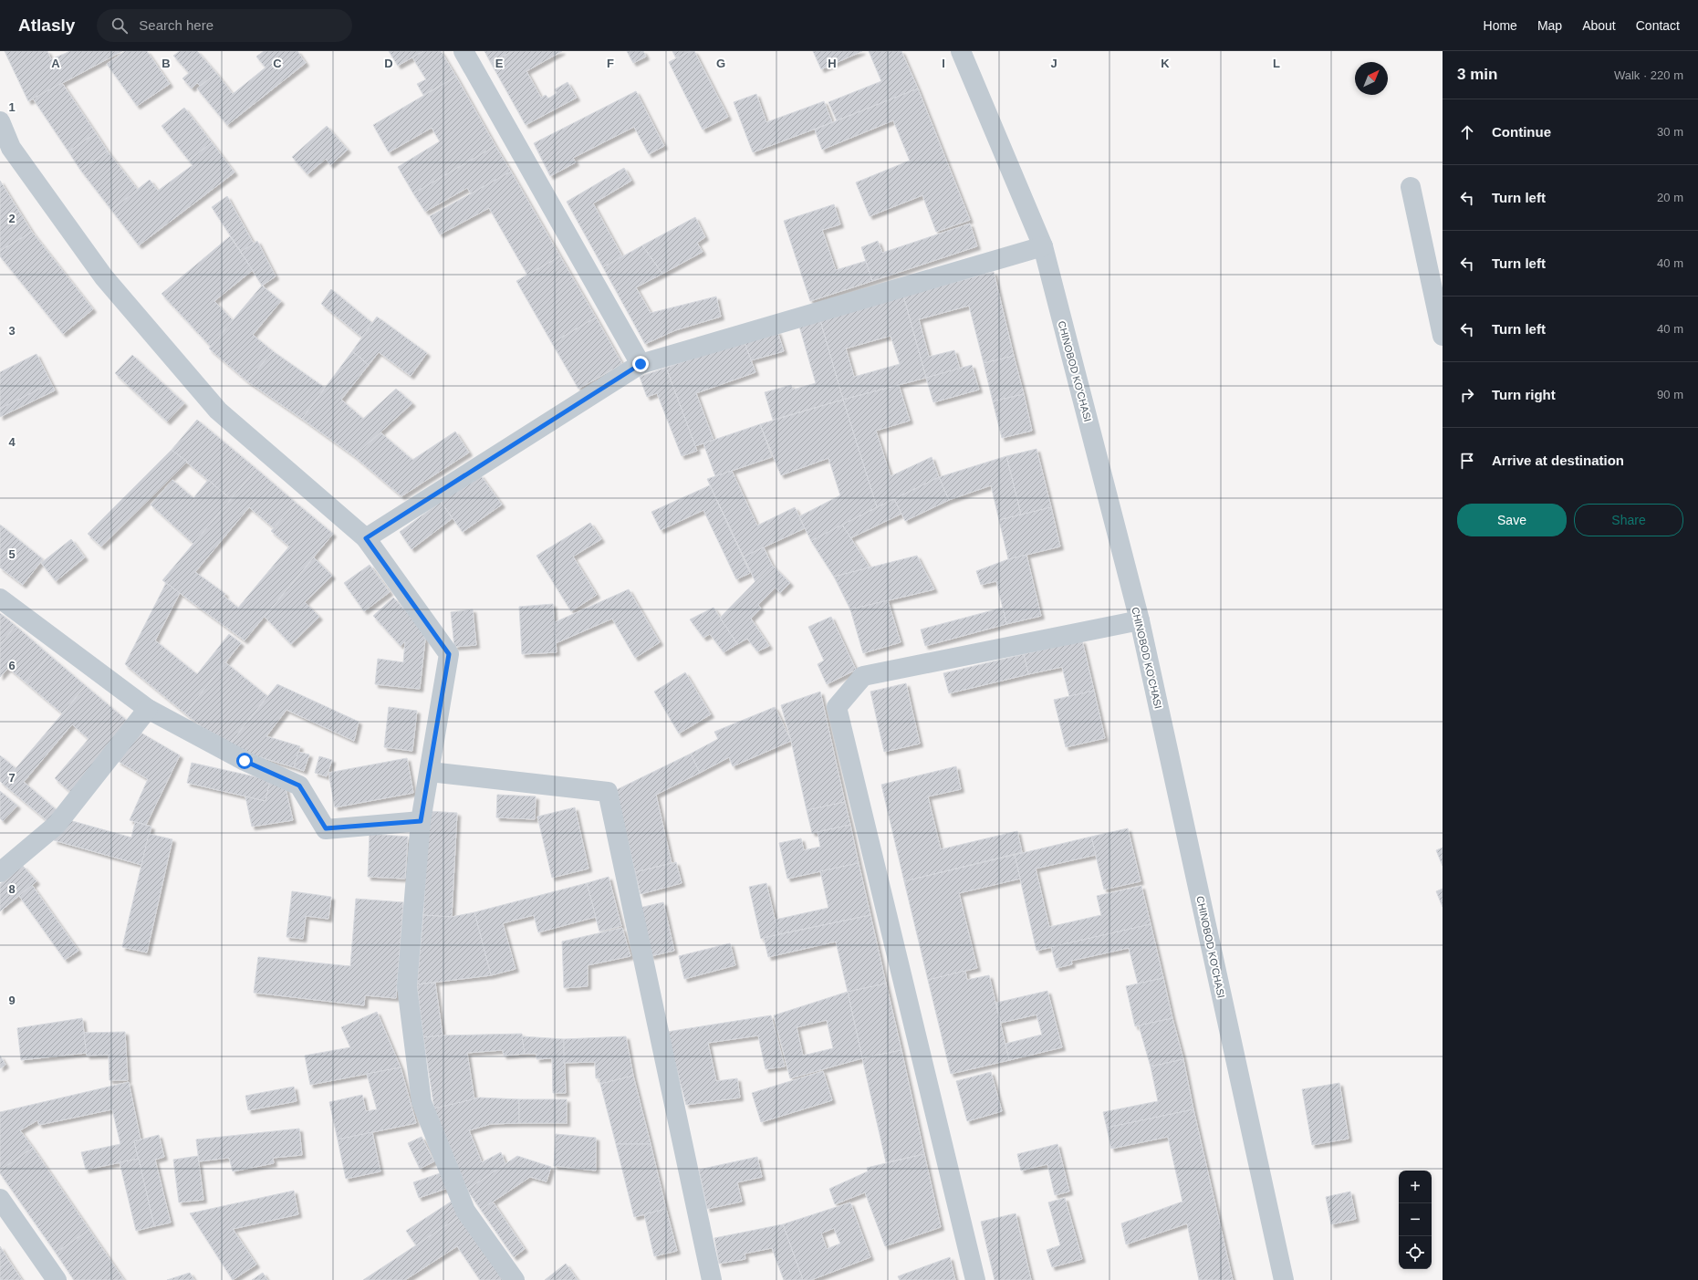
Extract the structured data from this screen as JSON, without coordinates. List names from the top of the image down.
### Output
{
  "streets": {
    "street": ["CHINOBOD KO'CHASI"]
  },
  "north": "top right",
  "page": {
    "header": "Atlasly",
    "search": "Search here",
    "nav": [
      "Home",
      "Map",
      "About",
      "Contact"
    ],
    "heading": ["3 min", "Walk · 220 m"],
    "list": [
      ["Continue", "30 m"],
      ["Turn left", "20 m"],
      ["Turn left", "40 m"],
      ["Turn left", "40 m"],
      ["Turn right", "90 m"],
      "Arrive at destination"
    ],
    "buttons": ["Save", "Share"],
    "map_buttons": ["+", "−"]
  },
  "grid": {
    "columns": [
      "A",
      "B",
      "C",
      "D",
      "E",
      "F",
      "G",
      "H",
      "I",
      "J",
      "K",
      "L"
    ],
    "rows": [
      "1",
      "2",
      "3",
      "4",
      "5",
      "6",
      "7",
      "8",
      "9"
    ]
  }
}
